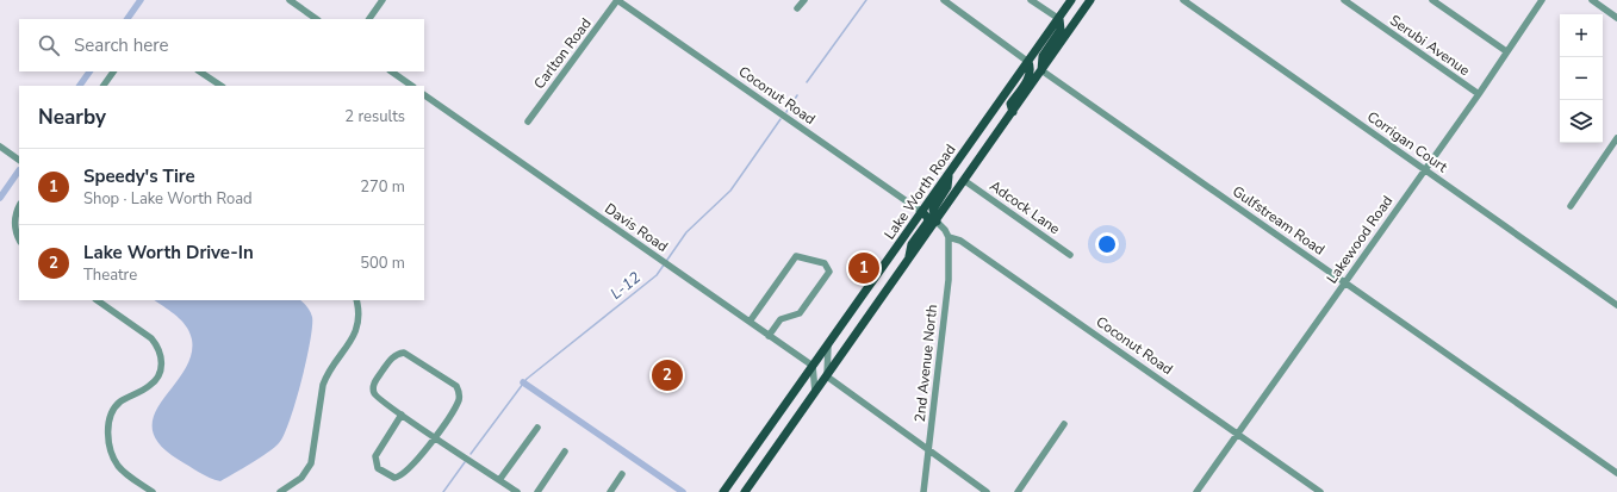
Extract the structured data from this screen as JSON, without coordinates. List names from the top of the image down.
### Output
{
  "streets": {
    "main road": ["Lake Worth Road"],
    "street": [
      "Serubi Avenue",
      "Carlton Road",
      "Coconut Road",
      "Corrigan Court",
      "Adcock Lane",
      "Gulfstream Road",
      "Davis Road",
      "Lakewood Road",
      "2nd Avenue North"
    ]
  },
  "crossings": [
    ["Serubi Avenue", "Lakewood Road"],
    ["Carlton Road", "Coconut Road"],
    ["Coconut Road", "Lake Worth Road"],
    ["Coconut Road", "Lakewood Road"],
    ["Coconut Road", "2nd Avenue North"],
    ["Corrigan Court", "Lakewood Road"],
    ["Lake Worth Road", "Davis Road"],
    ["Gulfstream Road", "Lakewood Road"]
  ],
  "water": ["L-12"],
  "page": {
    "map_buttons": ["+", "−"],
    "search": "Search here",
    "heading": ["Nearby", "2 results"],
    "list": [
      {
        "mark": "1",
        "name": "Speedy's Tire",
        "note": "Shop · Lake Worth Road",
        "value": "270 m"
      },
      {
        "mark": "2",
        "name": "Lake Worth Drive-In",
        "note": "Theatre",
        "value": "500 m"
      }
    ],
    "pins": ["1", "2"]
  }
}
